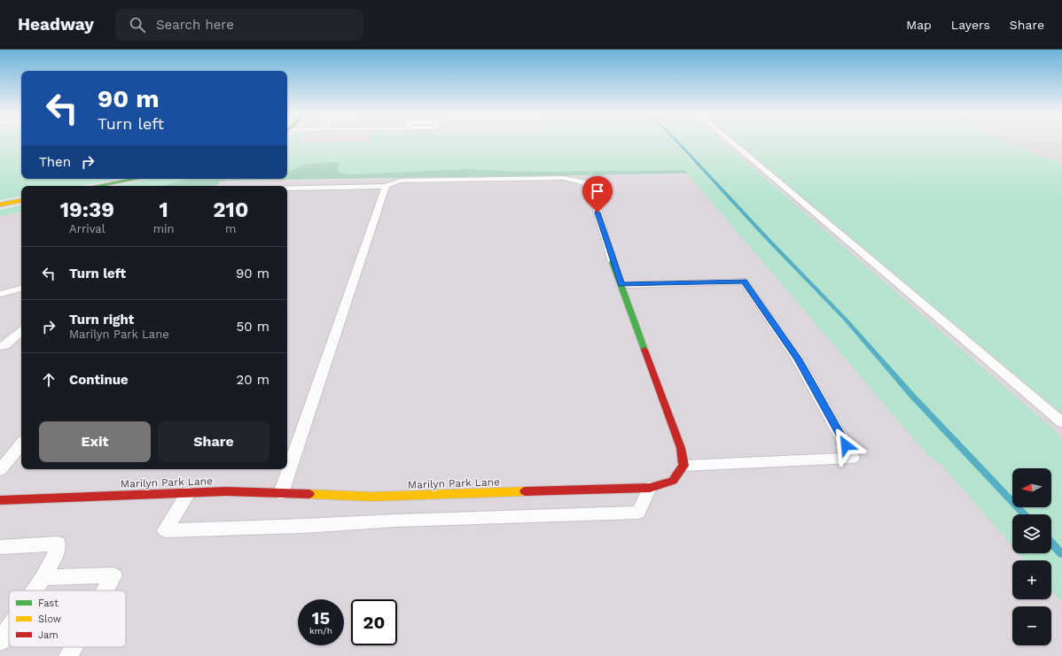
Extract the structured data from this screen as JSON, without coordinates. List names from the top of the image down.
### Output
{
  "streets": {
    "street": ["Marilyn Park Lane"]
  },
  "legend": ["Fast", "Slow", "Jam"],
  "north": "left",
  "page": {
    "header": "Headway",
    "search": "Search here",
    "nav": ["Map", "Layers", "Share"],
    "turn": ["90 m", "Turn left"],
    "then": "Then",
    "eta": [
      "19:39",
      "Arrival",
      "1",
      "min",
      "210",
      "m"
    ],
    "list": [
      {
        "name": "Turn left",
        "value": "90 m"
      },
      {
        "name": "Turn right",
        "note": "Marilyn Park Lane",
        "value": "50 m"
      },
      {
        "name": "Continue",
        "value": "20 m"
      }
    ],
    "buttons": ["Exit", "Share"],
    "map_buttons": ["+", "−"],
    "speed": "15 km/h",
    "limit": "20"
  }
}
